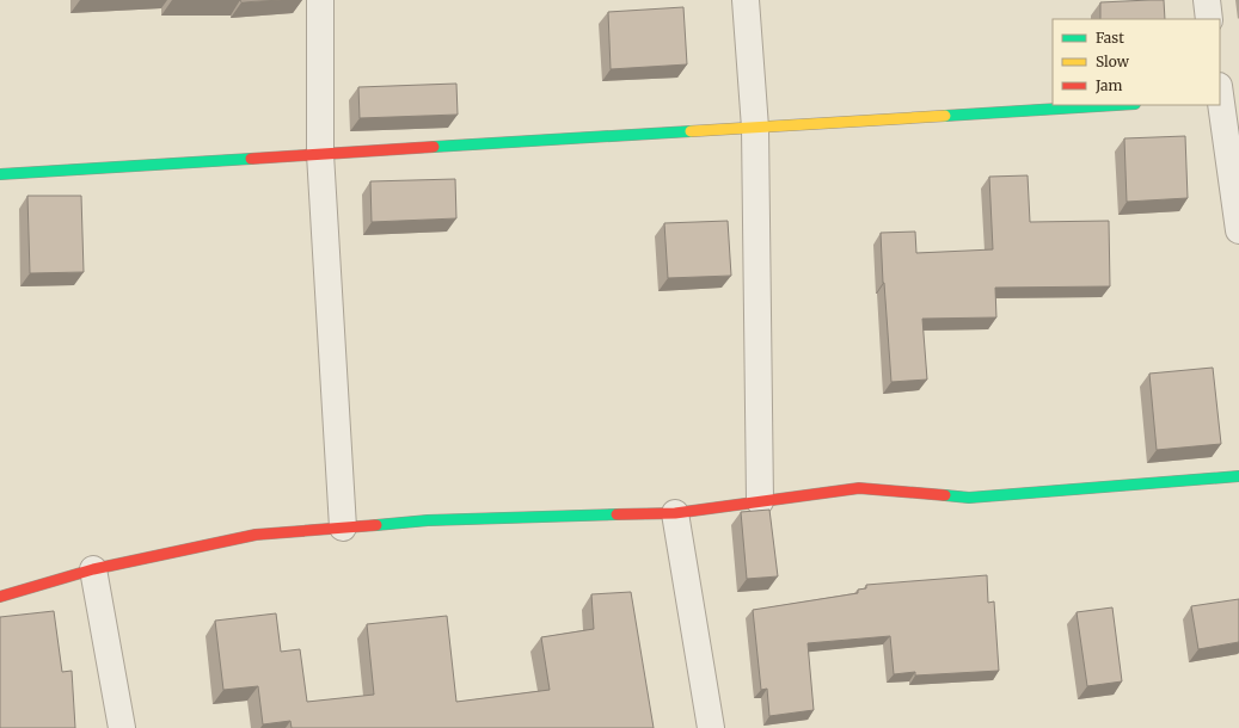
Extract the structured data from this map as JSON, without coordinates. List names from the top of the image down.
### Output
{
  "legend": ["Fast", "Slow", "Jam"]
}
